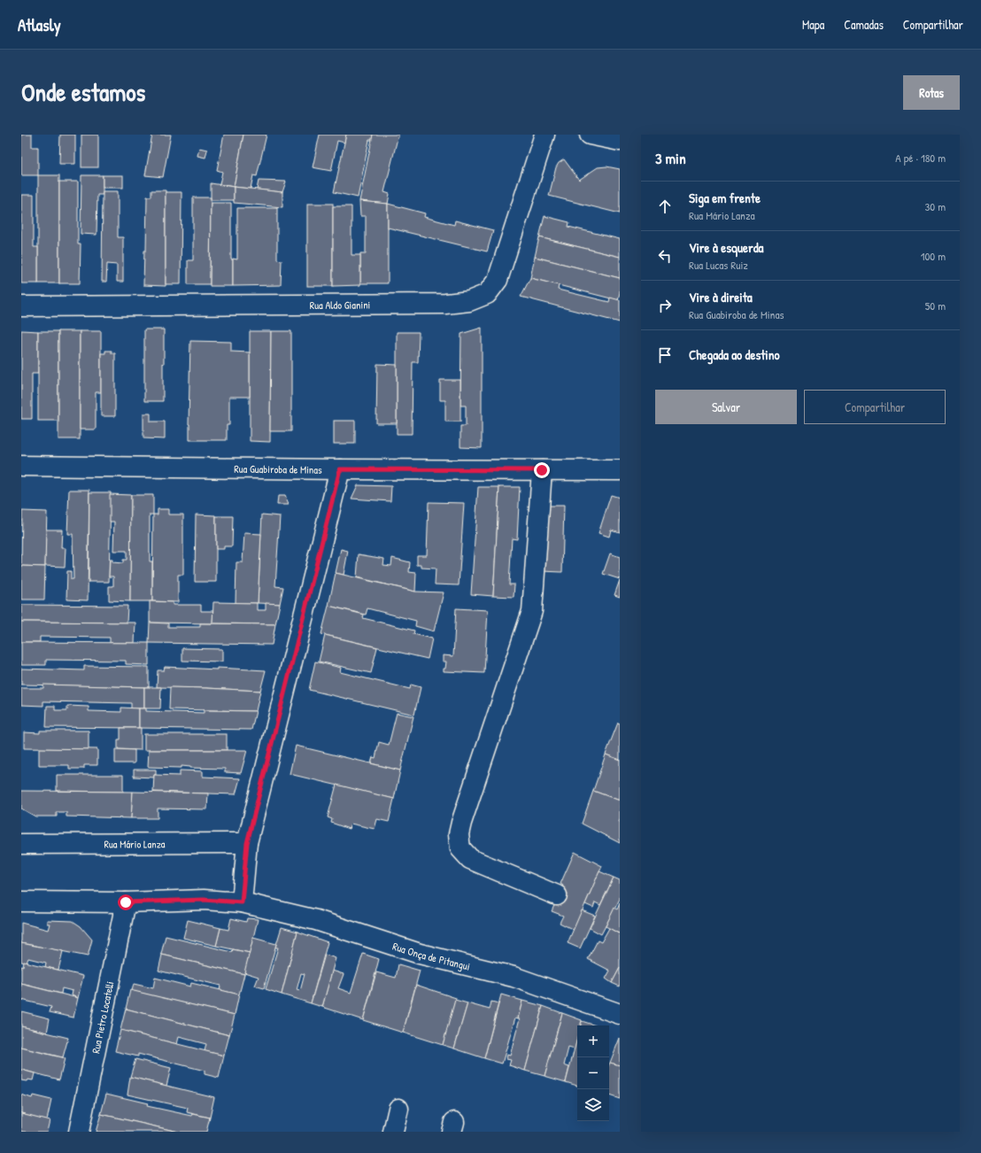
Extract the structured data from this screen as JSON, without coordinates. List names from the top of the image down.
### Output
{
  "streets": {
    "street": [
      "Rua Aldo Gianini",
      "Rua Guabiroba de Minas",
      "Rua Mário Lanza",
      "Rua Onça de Pitangui",
      "Rua Pietro Locatelli"
    ]
  },
  "page": {
    "header": "Atlasly",
    "nav": ["Mapa", "Camadas", "Compartilhar"],
    "title": "Onde estamos",
    "buttons": [
      "Rotas",
      ["Salvar", "Compartilhar"]
    ],
    "heading": ["3 min", "A pé · 180 m"],
    "list": [
      ["Siga em frente", "Rua Mário Lanza", "30 m"],
      ["Vire à esquerda", "Rua Lucas Ruiz", "100 m"],
      ["Vire à direita", "Rua Guabiroba de Minas", "50 m"],
      "Chegada ao destino"
    ],
    "map_buttons": ["+", "−"]
  }
}
